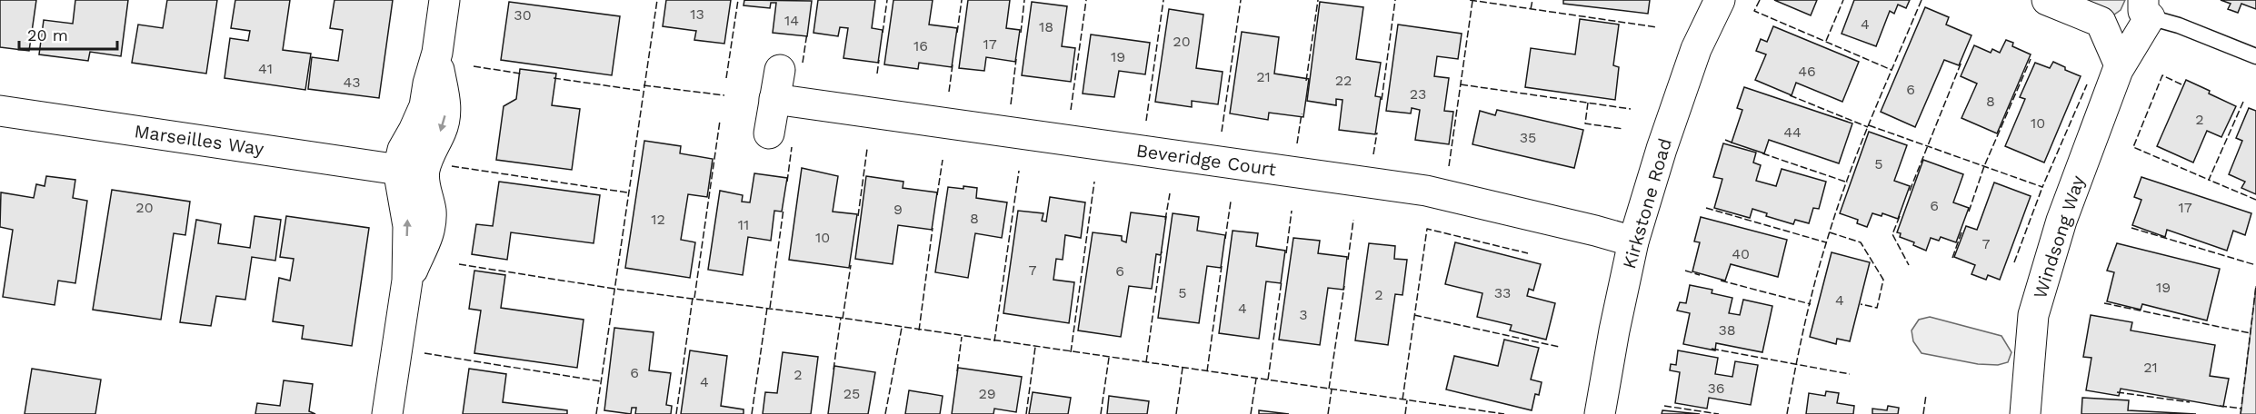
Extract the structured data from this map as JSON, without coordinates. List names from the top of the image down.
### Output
{
  "streets": {
    "street": [
      "Marseilles Way",
      "Beveridge Court",
      "Kirkstone Road",
      "Windsong Way"
    ]
  },
  "crossings": [
    ["Beveridge Court", "Kirkstone Road"]
  ],
  "house_numbers": [
    "13",
    "30",
    "14",
    "4",
    "18",
    "20",
    "17",
    "16",
    "19",
    "41",
    "46",
    "21",
    "22",
    "43",
    "6",
    "23",
    "8",
    "2",
    "10",
    "44",
    "35",
    "5",
    "6",
    "20",
    "17",
    "9",
    "8",
    "12",
    "11",
    "10",
    "7",
    "40",
    "7",
    "6",
    "19",
    "5",
    "33",
    "2",
    "4",
    "4",
    "3",
    "38",
    "21",
    "6",
    "2",
    "4",
    "36",
    "25",
    "29"
  ],
  "scale_bar": "20 m"
}
